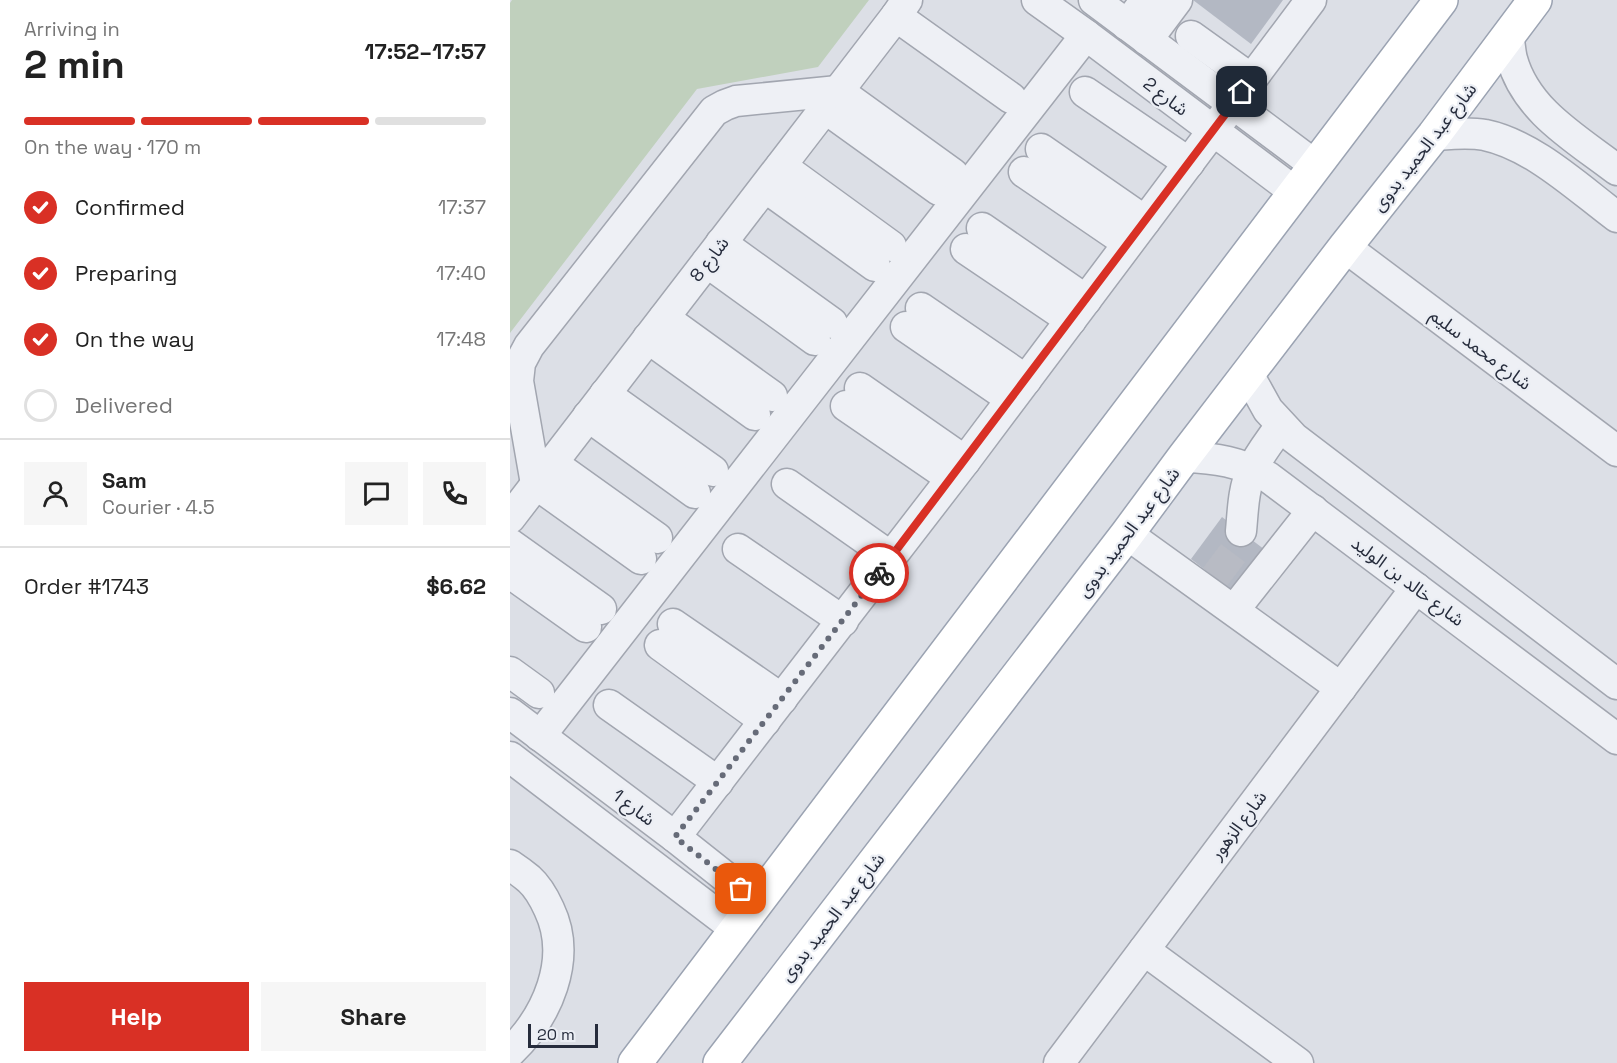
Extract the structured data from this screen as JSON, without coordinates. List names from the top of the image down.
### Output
{
  "streets": {
    "main road": ["شارع عبد الحميد بدوى"],
    "street": [
      "شارع 2",
      "شارع 8",
      "شارع محمد سليم",
      "شارع خالد بن الوليد",
      "شارع 1",
      "شارع الزهور"
    ]
  },
  "crossings": [
    ["شارع عبد الحميد بدوى", "شارع محمد سليم"],
    ["شارع عبد الحميد بدوى", "شارع خالد بن الوليد"],
    ["شارع خالد بن الوليد", "شارع الزهور"]
  ],
  "scale_bar": "20 m",
  "page": {
    "heading": ["2 min", "Arriving in", "17:52–17:57"],
    "panel": [
      "Sam",
      "Courier · 4.5",
      "Order #1743",
      "$6.62"
    ],
    "bar": "On the way · 170 m",
    "list": [
      ["Confirmed", "17:37"],
      ["Preparing", "17:40"],
      ["On the way", "17:48"],
      "Delivered"
    ],
    "buttons": ["Help", "Share"],
    "scale": "20 m"
  }
}
